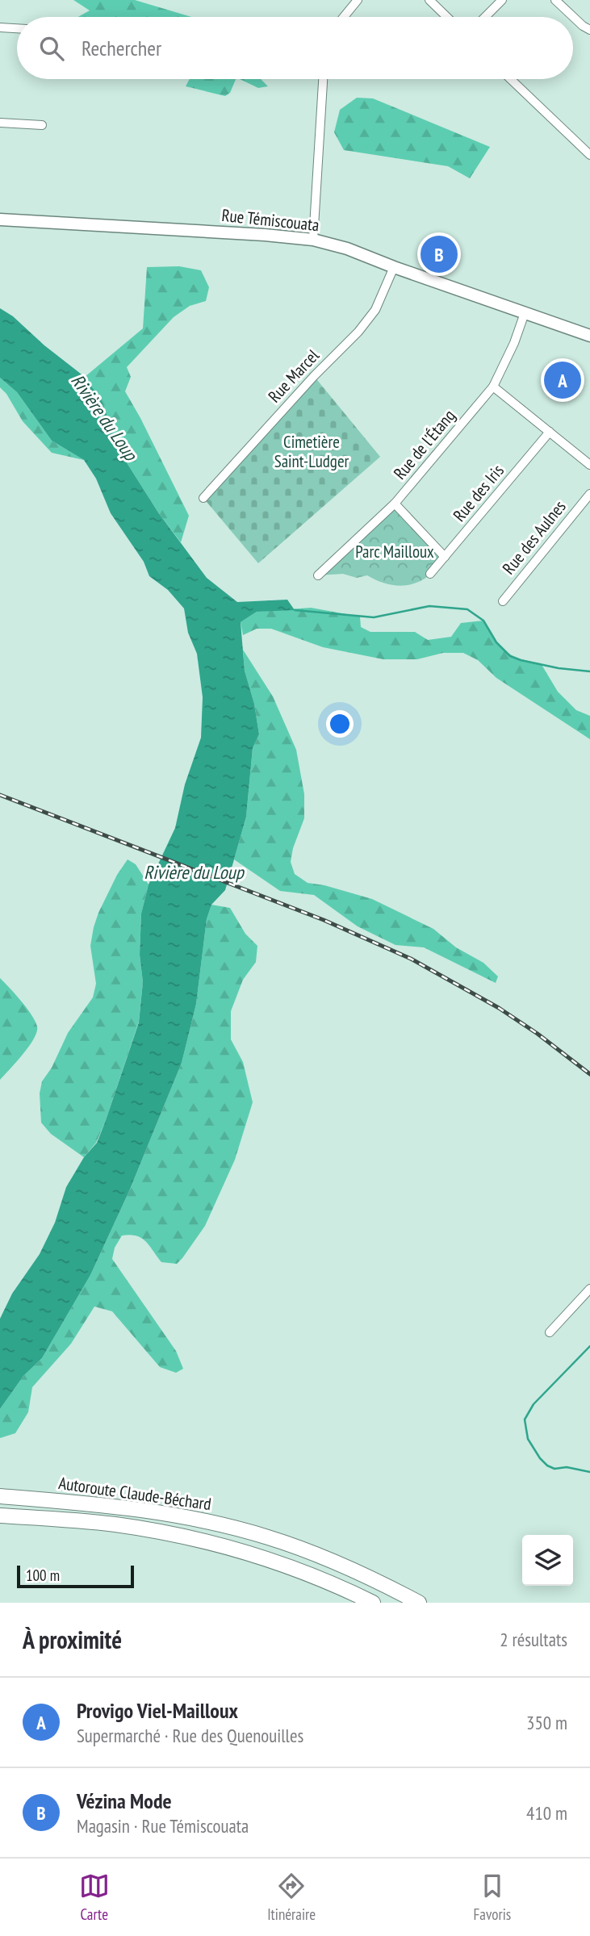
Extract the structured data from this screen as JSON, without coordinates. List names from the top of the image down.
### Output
{
  "streets": {
    "highway": ["Autoroute Claude-Béchard"],
    "main road": ["Rue Témiscouata"],
    "street": [
      "Rue Marcel",
      "Rue de l'Étang",
      "Rue des Iris",
      "Rue des Aulnes"
    ]
  },
  "crossings": [
    ["Rue Témiscouata", "Rue Marcel"],
    ["Rue Témiscouata", "Rue de l'Étang"]
  ],
  "water": ["Rivière du Loup"],
  "parks": ["Cimetière Saint-Ludger", "Parc Mailloux"],
  "scale_bar": "100 m",
  "page": {
    "search": "Rechercher",
    "pins": ["B", "A"],
    "scale": "100 m",
    "heading": ["À proximité", "2 résultats"],
    "list": [
      {
        "mark": "A",
        "name": "Provigo Viel-Mailloux",
        "note": "Supermarché · Rue des Quenouilles",
        "value": "350 m"
      },
      {
        "mark": "B",
        "name": "Vézina Mode",
        "note": "Magasin · Rue Témiscouata",
        "value": "410 m"
      }
    ],
    "nav": ["Carte", "Itinéraire", "Favoris"]
  }
}
